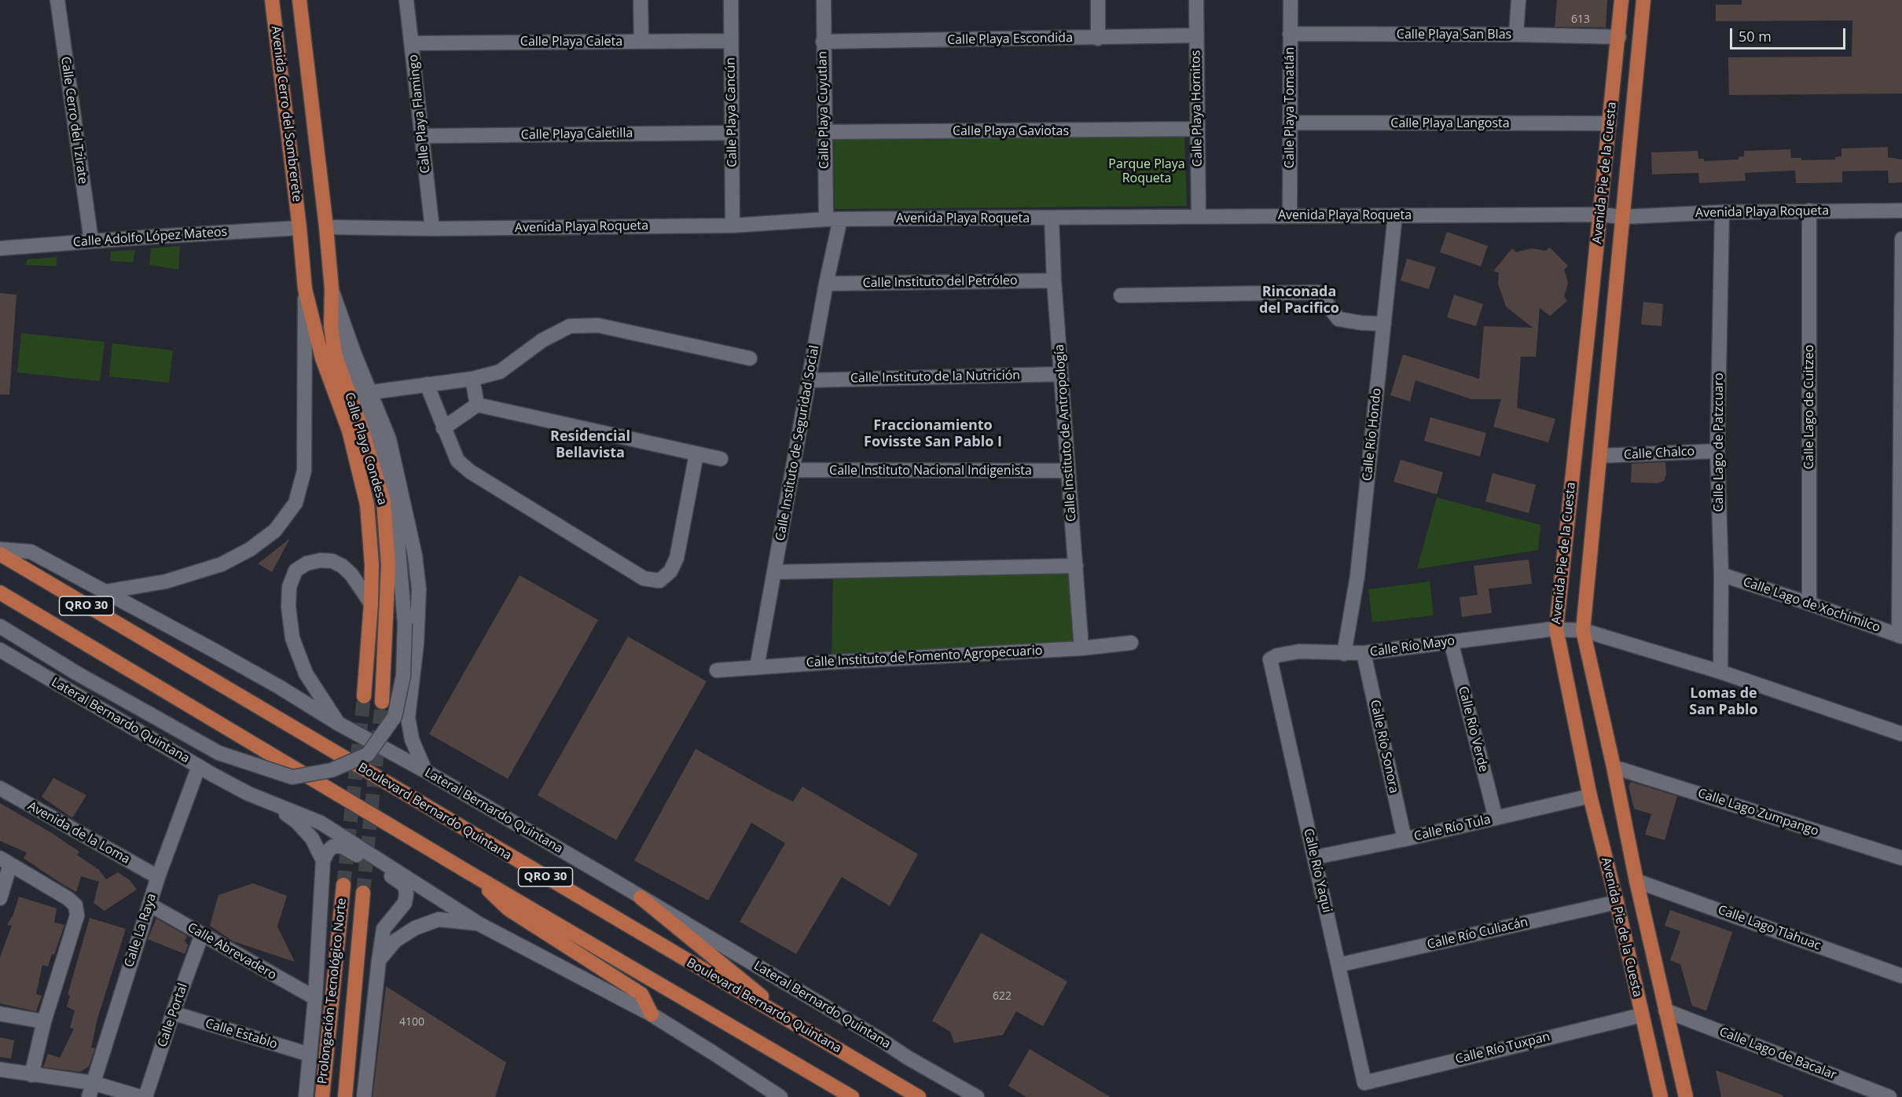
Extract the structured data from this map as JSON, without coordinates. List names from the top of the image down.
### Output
{
  "streets": {
    "main road": [
      "Avenida Cerro del Sombrerete",
      "Avenida Pie de la Cuesta",
      "Calle Playa Condesa",
      "QRO 30",
      "Boulevard Bernardo Quintana",
      "Prolongación Tecnológico Norte"
    ],
    "street": [
      "Calle Playa San Blas",
      "Calle Playa Escondida",
      "Calle Playa Caleta",
      "Calle Playa Tomatlán",
      "Calle Playa Hornitos",
      "Calle Playa Cuyutlan",
      "Calle Playa Cancún",
      "Calle Playa Flamingo",
      "Calle Cerro del Tzirate",
      "Calle Playa Langosta",
      "Calle Playa Gaviotas",
      "Calle Playa Caletilla",
      "Avenida Playa Roqueta",
      "Calle Adolfo López Mateos",
      "Calle Instituto del Petróleo",
      "Calle Instituto de la Nutrición",
      "Calle Lago de Cuitzeo",
      "Calle Instituto de Antropología",
      "Calle Río Hondo",
      "Calle Lago de Patzcuaro",
      "Calle Instituto de Seguridad Social",
      "Calle Chalco",
      "Calle Instituto Nacional Indigenista",
      "Calle Lago de Xochimilco",
      "Calle Río Mayo",
      "Calle Instituto de Fomento Agropecuario",
      "Lateral Bernardo Quintana",
      "Calle Río Verde",
      "Calle Río Sonora",
      "Calle Lago Zumpango",
      "Calle Río Tula",
      "Avenida de la Loma",
      "Calle Río Yaqui",
      "Calle Lago Tlahuac",
      "Calle La Raya",
      "Calle Río Culiacán",
      "Calle Abrevadero",
      "Calle Portal",
      "Calle Establo",
      "Calle Río Tuxpan",
      "Calle Lago de Bacalar"
    ]
  },
  "crossings": [
    ["Calle Playa San Blas", "Calle Playa Tomatlán"],
    ["Calle Playa San Blas", "Avenida Pie de la Cuesta"],
    ["Calle Playa Escondida", "Calle Playa Hornitos"],
    ["Calle Playa Escondida", "Calle Playa Cuyutlan"],
    ["Calle Playa Caleta", "Calle Playa Cancún"],
    ["Calle Playa Caleta", "Calle Playa Flamingo"],
    ["Calle Playa Tomatlán", "Calle Playa Langosta"],
    ["Calle Playa Tomatlán", "Avenida Playa Roqueta"],
    ["Calle Playa Hornitos", "Calle Playa Gaviotas"],
    ["Calle Playa Hornitos", "Avenida Playa Roqueta"],
    ["Calle Playa Cuyutlan", "Calle Playa Gaviotas"],
    ["Calle Playa Cuyutlan", "Avenida Playa Roqueta"],
    ["Calle Playa Cuyutlan", "Calle Instituto de Seguridad Social"],
    ["Calle Playa Cancún", "Calle Playa Caletilla"],
    ["Calle Playa Cancún", "Avenida Playa Roqueta"],
    ["Avenida Cerro del Sombrerete", "Avenida Playa Roqueta"],
    ["Avenida Cerro del Sombrerete", "Calle Adolfo López Mateos"],
    ["Avenida Cerro del Sombrerete", "Calle Playa Condesa"],
    ["Calle Playa Flamingo", "Calle Playa Caletilla"],
    ["Calle Playa Flamingo", "Avenida Playa Roqueta"],
    ["Calle Cerro del Tzirate", "Calle Adolfo López Mateos"],
    ["Calle Playa Langosta", "Avenida Pie de la Cuesta"],
    ["Avenida Pie de la Cuesta", "Avenida Playa Roqueta"],
    ["Avenida Pie de la Cuesta", "Calle Chalco"],
    ["Avenida Pie de la Cuesta", "Calle Río Mayo"],
    ["Avenida Pie de la Cuesta", "Calle Lago Zumpango"],
    ["Avenida Pie de la Cuesta", "Calle Río Tula"],
    ["Avenida Pie de la Cuesta", "Calle Lago Tlahuac"],
    ["Avenida Pie de la Cuesta", "Calle Río Culiacán"],
    ["Avenida Pie de la Cuesta", "Calle Río Tuxpan"],
    ["Avenida Pie de la Cuesta", "Calle Lago de Bacalar"],
    ["Avenida Playa Roqueta", "Calle Lago de Cuitzeo"],
    ["Avenida Playa Roqueta", "Calle Instituto de Antropología"],
    ["Avenida Playa Roqueta", "Calle Río Hondo"],
    ["Avenida Playa Roqueta", "Calle Lago de Patzcuaro"],
    ["Avenida Playa Roqueta", "Calle Instituto de Seguridad Social"],
    ["Avenida Playa Roqueta", "Calle Playa Condesa"],
    ["Calle Adolfo López Mateos", "Calle Playa Condesa"],
    ["Calle Instituto del Petróleo", "Calle Instituto de Antropología"],
    ["Calle Instituto del Petróleo", "Calle Instituto de Seguridad Social"],
    ["Calle Instituto de la Nutrición", "Calle Instituto de Antropología"],
    ["Calle Instituto de la Nutrición", "Calle Instituto de Seguridad Social"],
    ["Calle Lago de Cuitzeo", "Calle Lago de Xochimilco"],
    ["Calle Instituto de Antropología", "Calle Instituto Nacional Indigenista"],
    ["Calle Instituto de Antropología", "Calle Instituto de Fomento Agropecuario"],
    ["Calle Río Hondo", "Calle Río Mayo"],
    ["Calle Lago de Patzcuaro", "Calle Chalco"],
    ["Calle Lago de Patzcuaro", "Calle Lago de Xochimilco"],
    ["Calle Lago de Patzcuaro", "Calle Río Mayo"],
    ["Calle Instituto de Seguridad Social", "Calle Instituto Nacional Indigenista"],
    ["Calle Instituto de Seguridad Social", "Calle Instituto de Fomento Agropecuario"],
    ["Calle Río Mayo", "Calle Río Verde"],
    ["Calle Río Mayo", "Calle Río Sonora"],
    ["Calle Río Mayo", "Calle Río Yaqui"],
    ["Lateral Bernardo Quintana", "Calle La Raya"],
    ["Calle Río Verde", "Calle Río Tula"],
    ["Calle Río Sonora", "Calle Río Tula"],
    ["Calle Río Tula", "Calle Río Yaqui"],
    ["Avenida de la Loma", "Calle La Raya"],
    ["Calle Río Yaqui", "Calle Río Culiacán"],
    ["Calle Río Yaqui", "Calle Río Tuxpan"],
    ["Calle La Raya", "Calle Abrevadero"],
    ["Calle Abrevadero", "Calle Portal"],
    ["Calle Portal", "Calle Establo"]
  ],
  "districts": [
    "Rinconada del Pacifico",
    "Fraccionamiento Fovisste San Pablo I",
    "Residencial Bellavista",
    "Lomas de San Pablo"
  ],
  "parks": ["Parque Playa Roqueta"],
  "house_numbers": ["613", "622", "4100"],
  "scale_bar": "50 m"
}
